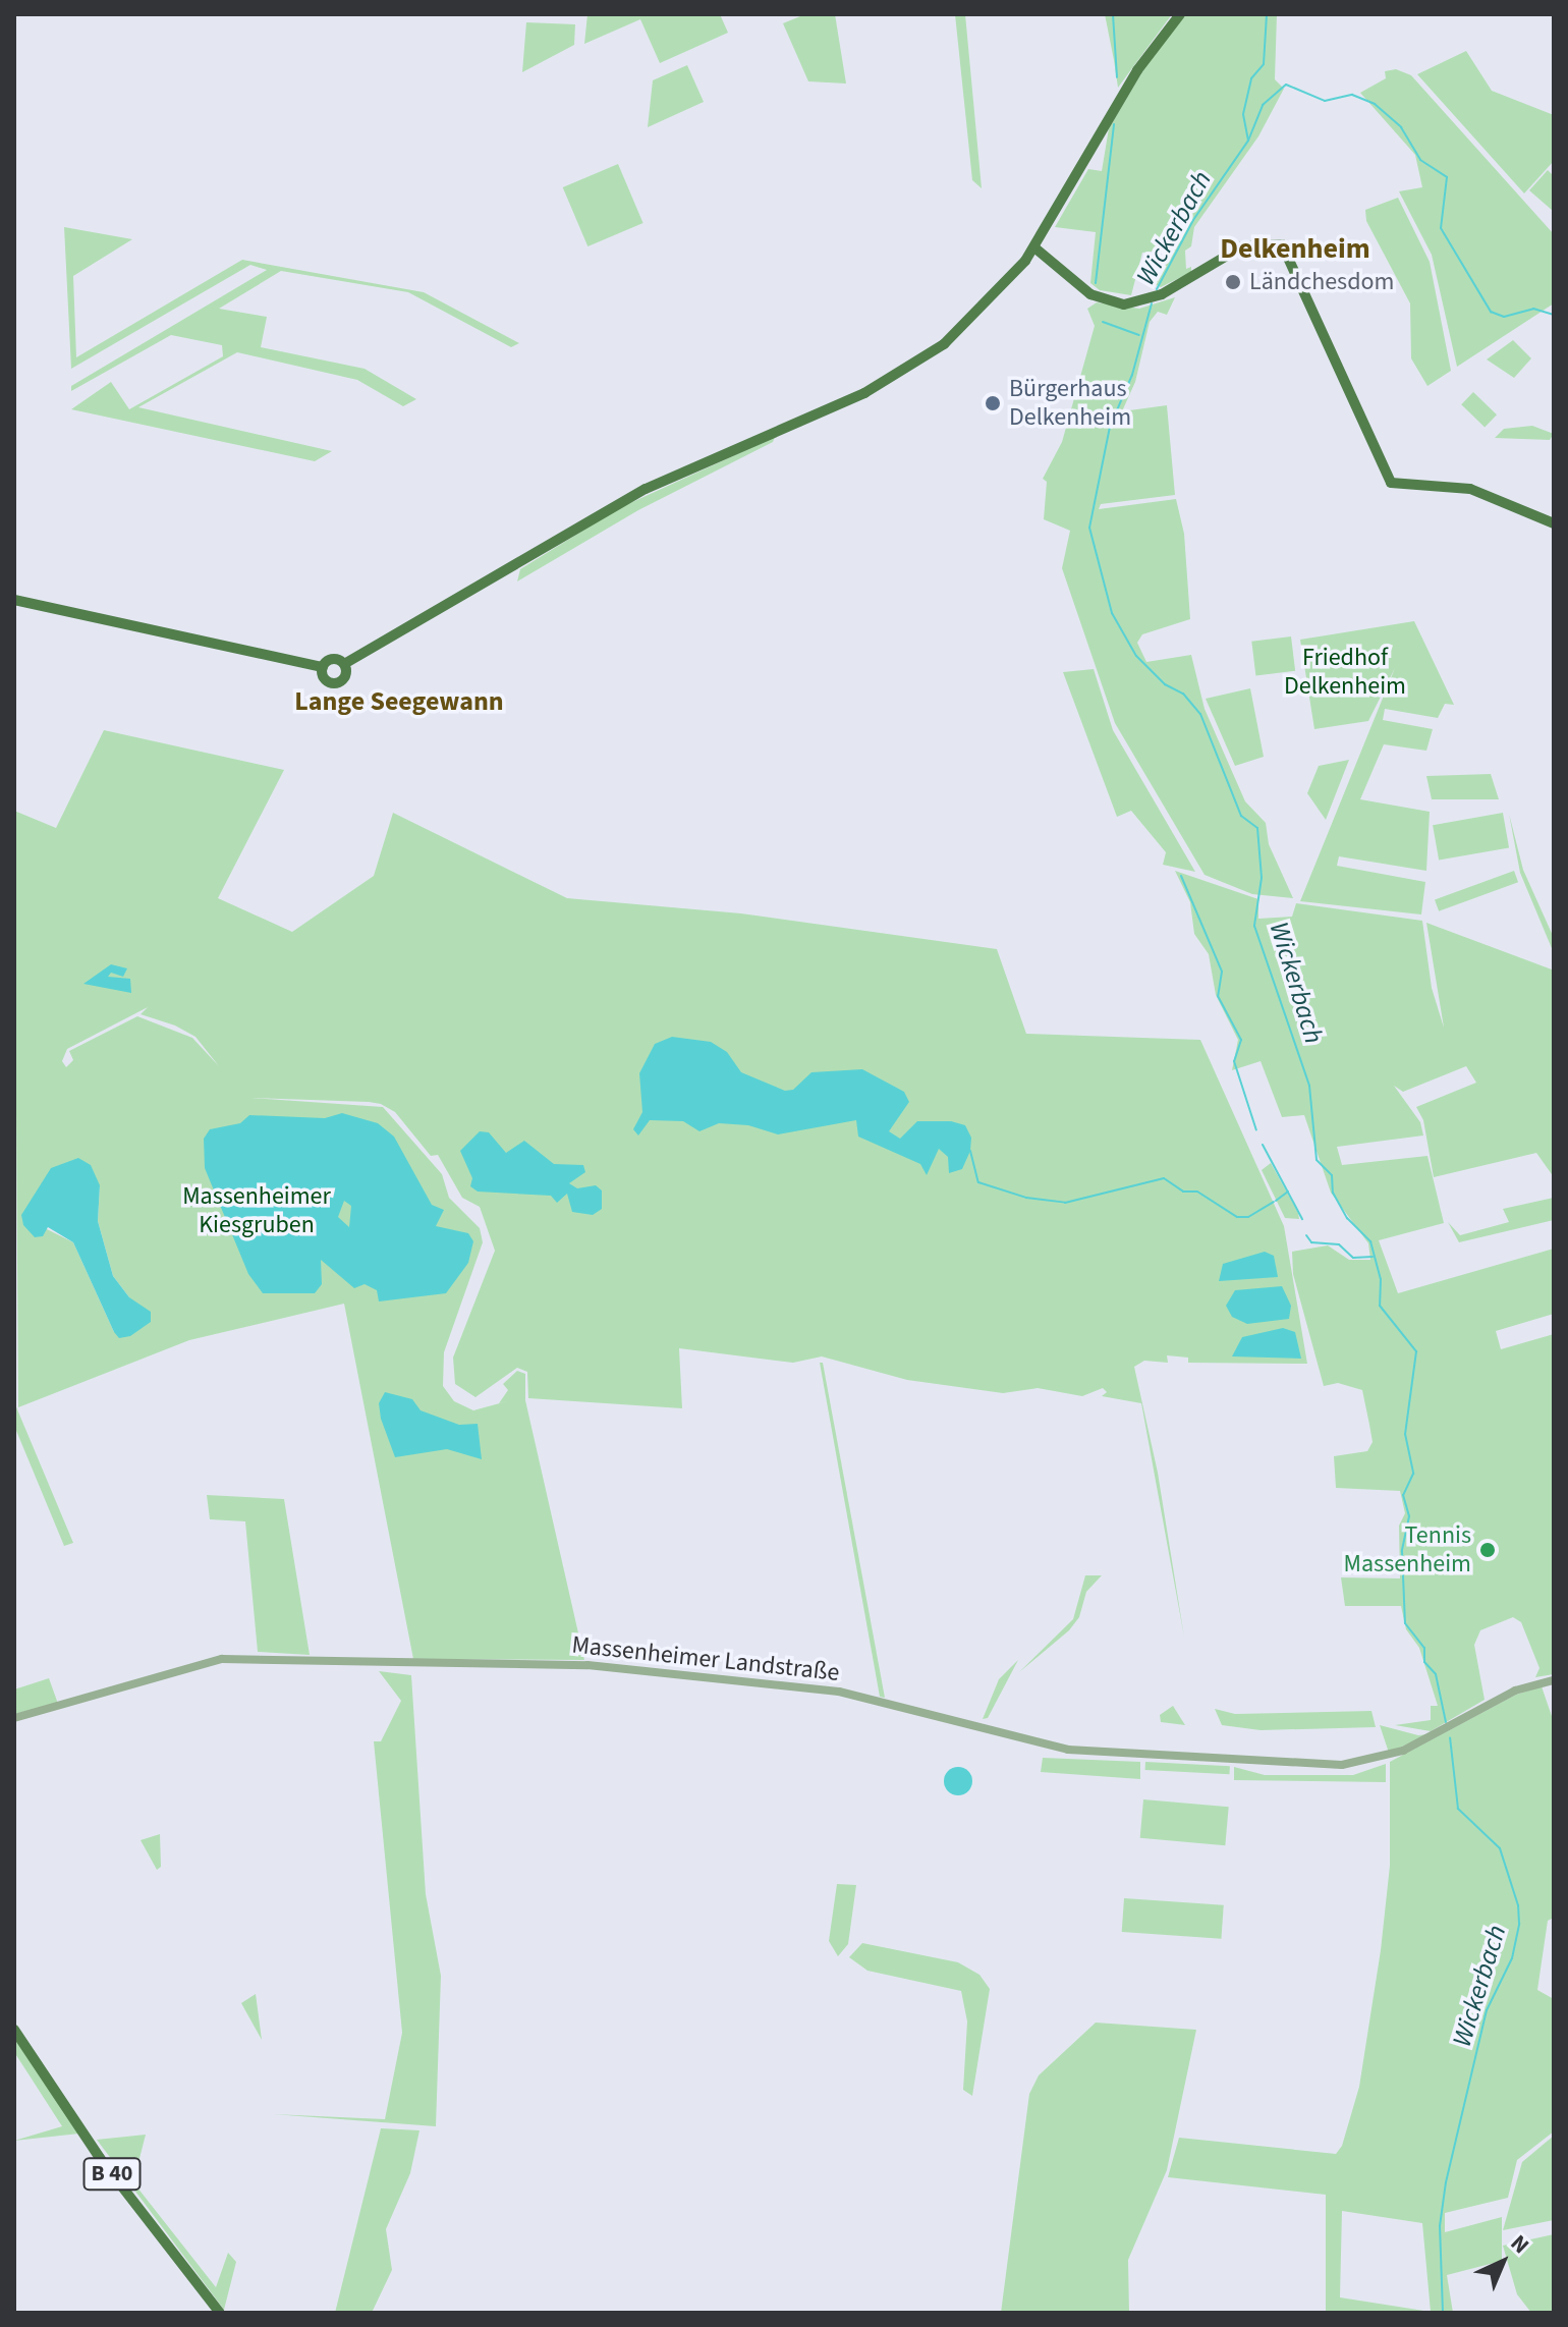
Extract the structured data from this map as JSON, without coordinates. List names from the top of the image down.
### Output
{
  "streets": {
    "main road": ["B 40"],
    "street": ["Massenheimer Landstraße"]
  },
  "districts": ["Delkenheim", "Lange Seegewann"],
  "water": ["Wickerbach"],
  "parks": ["Friedhof Delkenheim", "Massenheimer Kiesgruben"],
  "places": ["Ländchesdom", "Bürgerhaus Delkenheim", "Tennis Massenheim"],
  "north": "top right"
}
